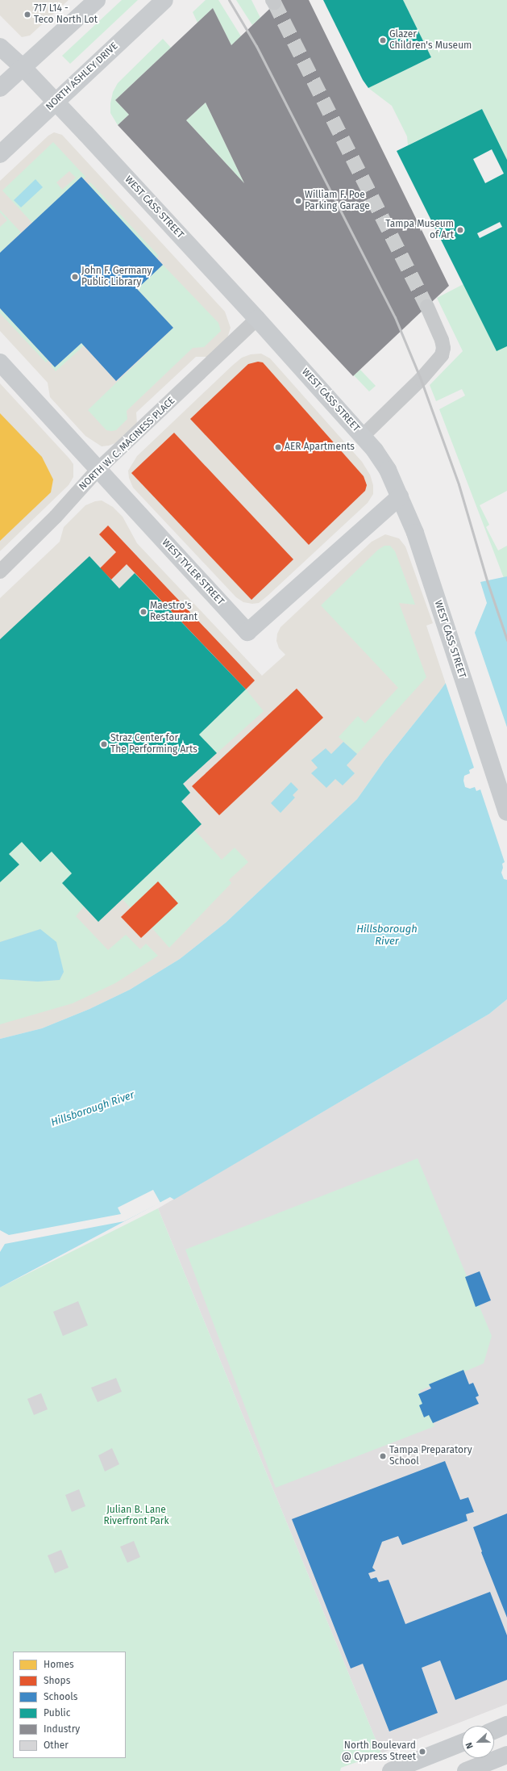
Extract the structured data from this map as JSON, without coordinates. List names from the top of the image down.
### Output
{
  "streets": {
    "street": [
      "NORTH ASHLEY DRIVE",
      "WEST CASS STREET",
      "NORTH W. C. MACINESS PLACE",
      "WEST TYLER STREET"
    ]
  },
  "crossings": [
    ["NORTH ASHLEY DRIVE", "WEST CASS STREET"],
    ["WEST CASS STREET", "NORTH W. C. MACINESS PLACE"],
    ["WEST CASS STREET", "WEST TYLER STREET"],
    ["NORTH W. C. MACINESS PLACE", "WEST TYLER STREET"]
  ],
  "water": ["Hillsborough River"],
  "parks": ["Julian B. Lane Riverfront Park"],
  "places": [
    "717 L14 - Teco North Lot",
    "Glazer Children's Museum",
    "William F. Poe Parking Garage",
    "Tampa Museum of Art",
    "John F. Germany Public Library",
    "AER Apartments",
    "Maestro's Restaurant",
    "Straz Center for The Performing Arts",
    "Tampa Preparatory School",
    "North Boulevard @ Cypress Street"
  ],
  "legend": [
    "Homes",
    "Shops",
    "Schools",
    "Public",
    "Industry",
    "Other"
  ],
  "north": "left"
}
